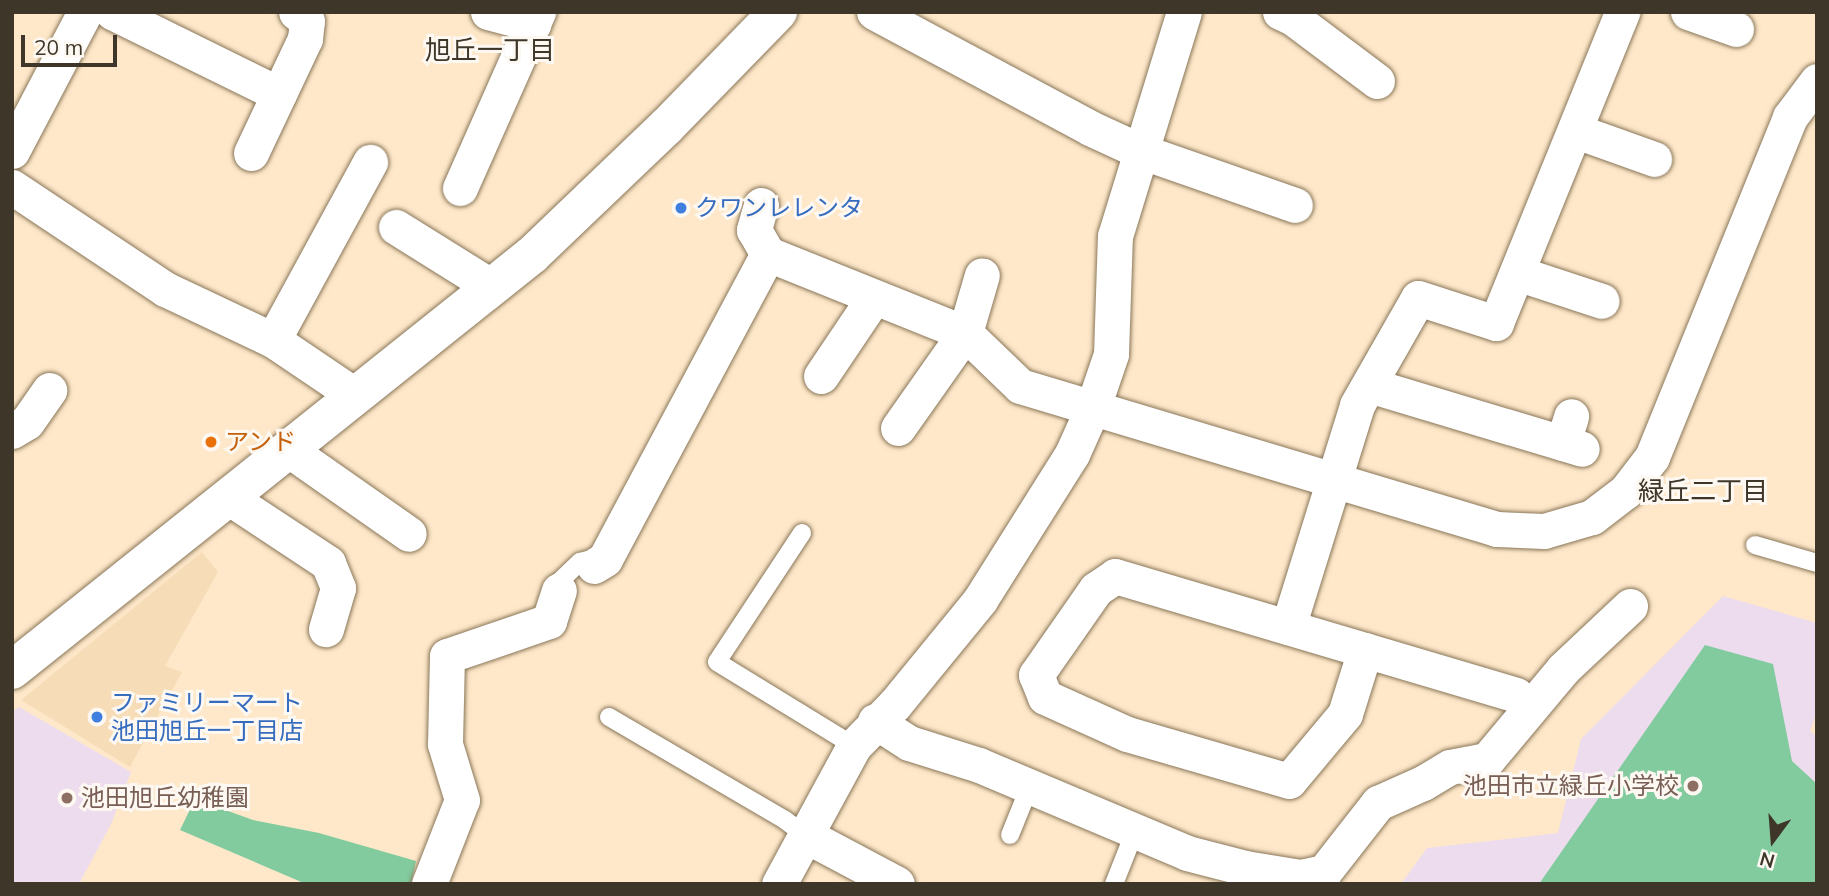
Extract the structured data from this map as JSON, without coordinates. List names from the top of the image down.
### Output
{
  "districts": ["旭丘一丁目", "緑丘二丁目"],
  "places": [
    "クワンレレンタ",
    "アンド",
    "ファミリーマート 池田旭丘一丁目店",
    "池田市立緑丘小学校",
    "池田旭丘幼稚園"
  ],
  "scale_bar": "20 m",
  "north": "bottom"
}
